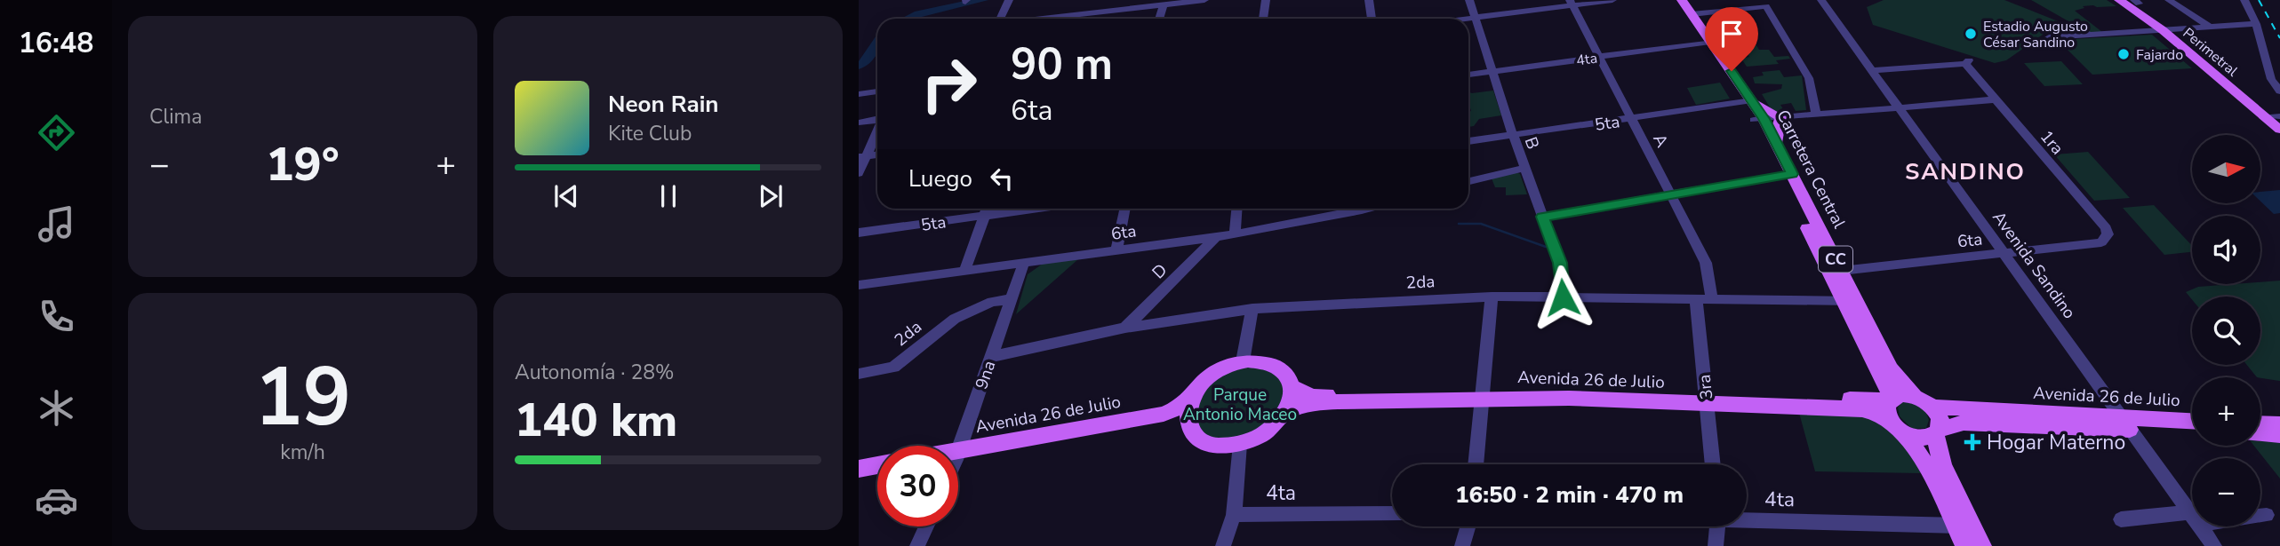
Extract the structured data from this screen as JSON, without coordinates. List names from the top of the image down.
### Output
{
  "streets": {
    "main road": [
      "Perimetral",
      "Carretera Central",
      "CC",
      "Avenida 26 de Julio"
    ],
    "street": [
      "4ta",
      "5ta",
      "A",
      "1ra",
      "B",
      "6ta",
      "Avenida Sandino",
      "D",
      "2da",
      "9na",
      "3ra"
    ]
  },
  "crossings": [
    ["4ta", "A"],
    ["4ta", "B"],
    ["4ta", "Carretera Central"],
    ["4ta", "CC"],
    ["5ta", "A"],
    ["5ta", "B"],
    ["5ta", "Carretera Central"],
    ["A", "2da"],
    ["1ra", "6ta"],
    ["1ra", "Avenida Sandino"],
    ["B", "2da"],
    ["Carretera Central", "6ta"],
    ["Carretera Central", "CC"],
    ["Carretera Central", "2da"],
    ["Carretera Central", "Avenida 26 de Julio"],
    ["6ta", "Avenida Sandino"],
    ["6ta", "D"],
    ["6ta", "9na"],
    ["CC", "Avenida 26 de Julio"],
    ["Avenida Sandino", "Avenida 26 de Julio"],
    ["D", "2da"],
    ["2da", "9na"],
    ["2da", "3ra"],
    ["Avenida 26 de Julio", "3ra"]
  ],
  "districts": ["SANDINO"],
  "parks": ["Parque Antonio Maceo"],
  "places": {
    "other": ["Estadio Augusto César Sandino", "Fajardo"],
    "health": ["Hogar Materno"]
  },
  "north": "right",
  "page": {
    "tabs": "16:48",
    "tile": [
      "Clima",
      ["19", "km/h"],
      ["Autonomía · 28%", "140 km"]
    ],
    "turn": ["90 m", "6ta"],
    "song": ["Neon Rain", "Kite Club"],
    "map_buttons": ["+", "−"],
    "heat": ["−", "19°", "+"],
    "then": "Luego",
    "limit": "30",
    "trip": "16:50 · 2 min · 470 m"
  }
}
